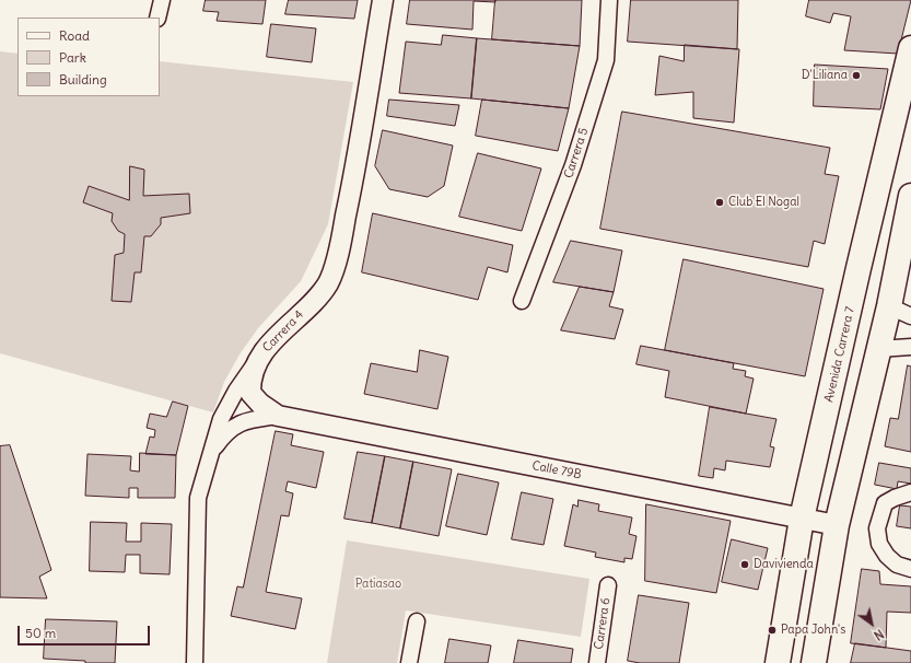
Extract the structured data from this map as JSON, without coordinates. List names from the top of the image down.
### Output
{
  "streets": {
    "main road": ["Avenida Carrera 7"],
    "street": [
      "Carrera 5",
      "Carrera 4",
      "Calle 79B",
      "Carrera 6"
    ]
  },
  "crossings": [
    ["Carrera 4", "Calle 79B"],
    ["Avenida Carrera 7", "Calle 79B"]
  ],
  "parks": ["Patiasao"],
  "places": [
    "D'Liliana",
    "Club El Nogal",
    "Davivienda",
    "Papa John's"
  ],
  "legend": ["Road", "Park", "Building"],
  "scale_bar": "50 m",
  "north": "bottom right"
}
